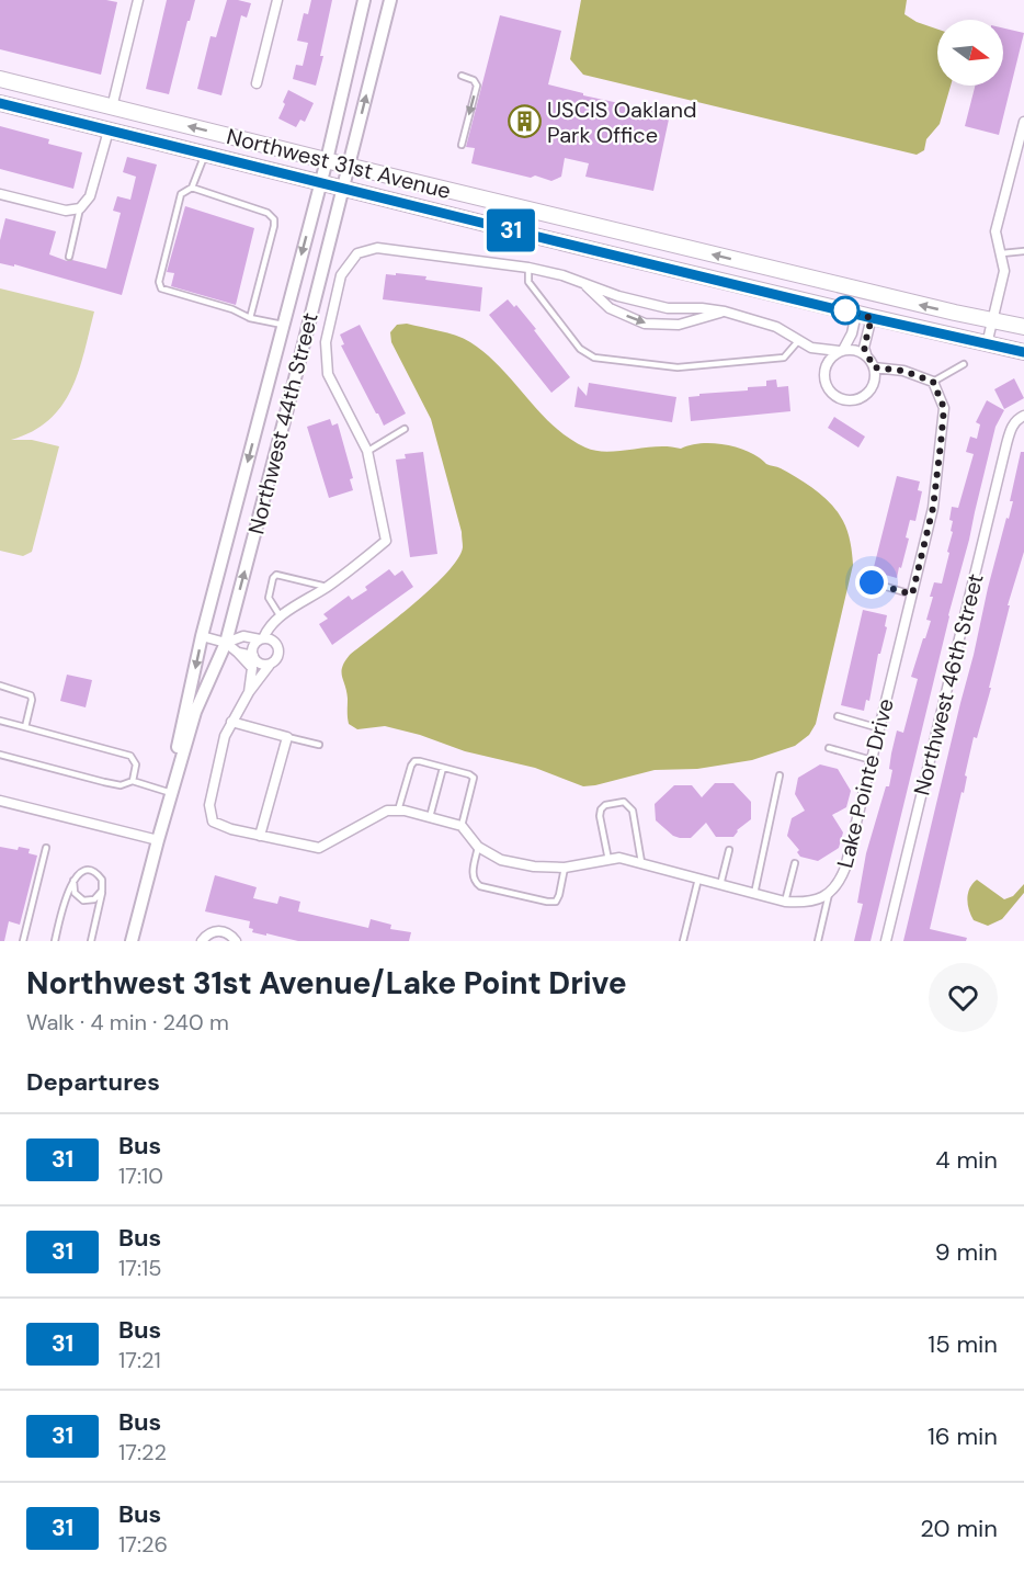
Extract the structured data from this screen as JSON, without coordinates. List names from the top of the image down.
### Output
{
  "streets": {
    "main road": ["Northwest 31st Avenue"],
    "street": ["Northwest 44th Street", "Northwest 46th Street", "Lake Pointe Drive"]
  },
  "crossings": [
    ["Northwest 31st Avenue", "Northwest 44th Street"]
  ],
  "places": {
    "building": ["USCIS Oakland Park Office"]
  },
  "lines": ["bus line 31"],
  "north": "right",
  "page": {
    "on_map": "31",
    "heading": [
      ["Northwest 31st Avenue/Lake Point Drive", "Walk · 4 min · 240 m"],
      "Departures"
    ],
    "list": [
      {
        "mark": "31",
        "name": "Bus",
        "note": "17:10",
        "value": "4 min"
      },
      {
        "mark": "31",
        "name": "Bus",
        "note": "17:15",
        "value": "9 min"
      },
      {
        "mark": "31",
        "name": "Bus",
        "note": "17:21",
        "value": "15 min"
      },
      {
        "mark": "31",
        "name": "Bus",
        "note": "17:22",
        "value": "16 min"
      },
      {
        "mark": "31",
        "name": "Bus",
        "note": "17:26",
        "value": "20 min"
      }
    ]
  }
}
